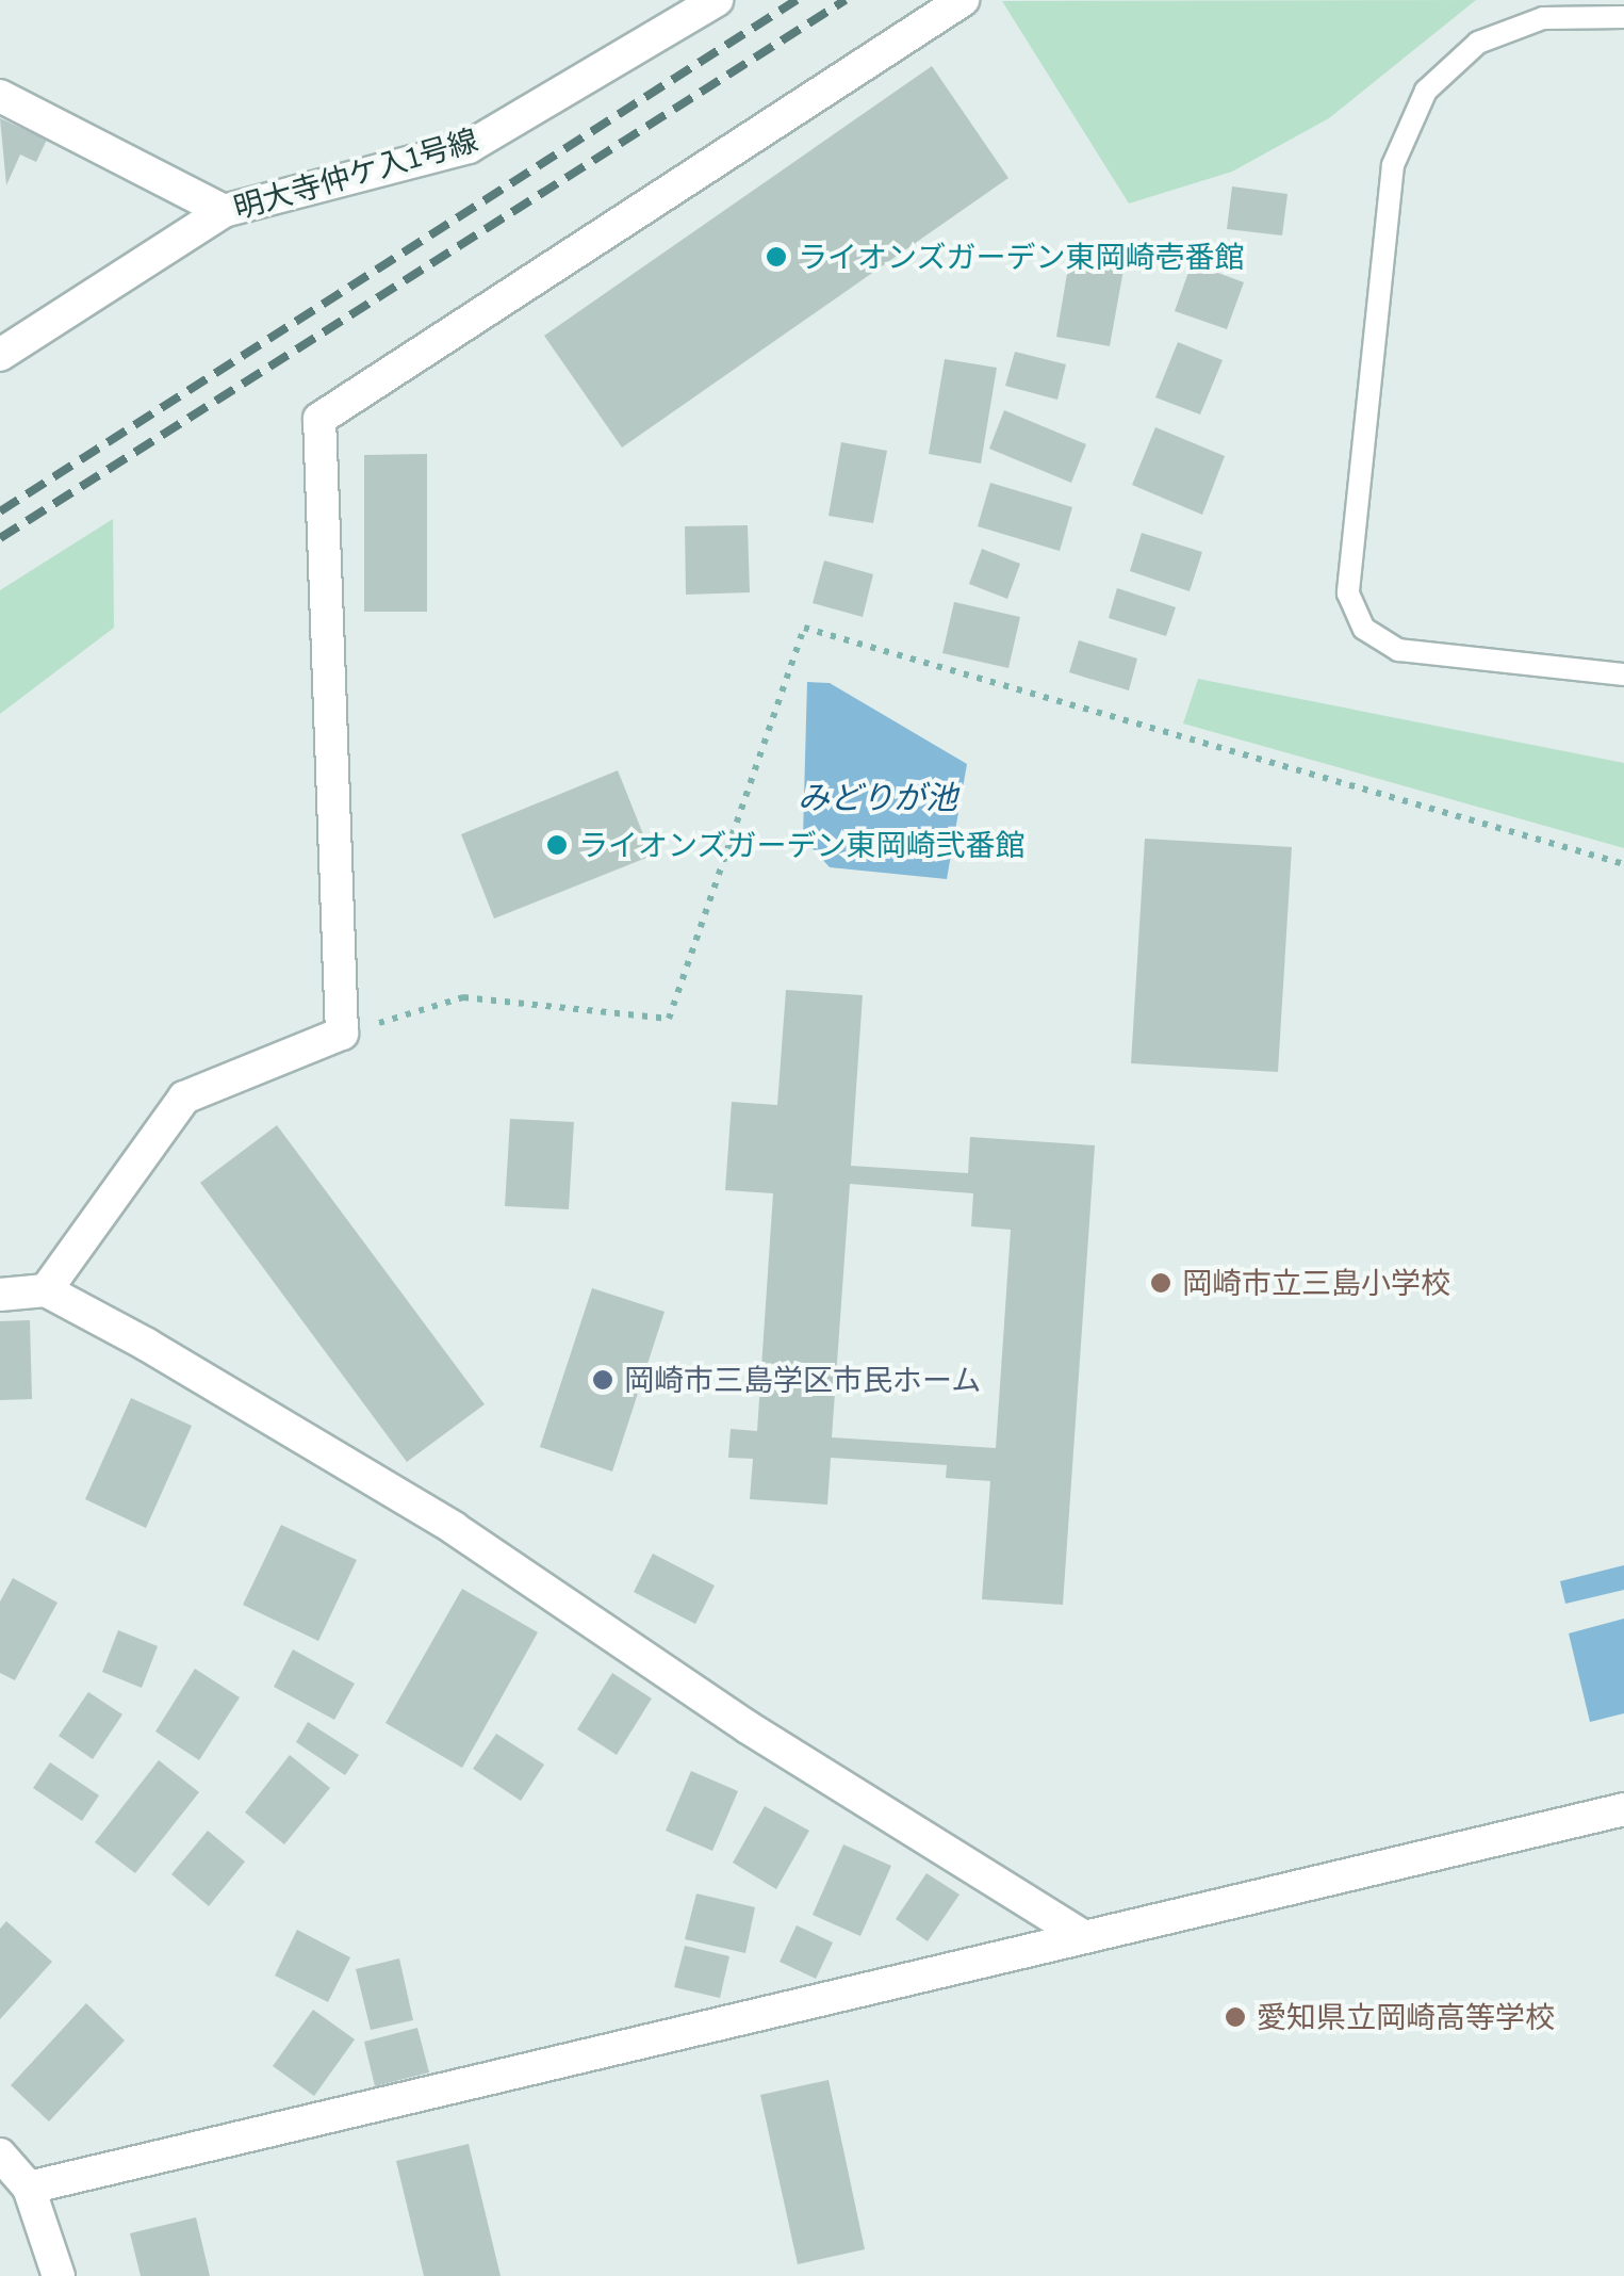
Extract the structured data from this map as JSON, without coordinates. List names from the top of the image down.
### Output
{
  "streets": {
    "street": ["明大寺仲ケ入1号線"]
  },
  "water": ["みどりが池"],
  "places": [
    "ライオンズガーデン東岡崎壱番館",
    "ライオンズガーデン東岡崎弐番館",
    "岡崎市立三島小学校",
    "岡崎市三島学区市民ホーム",
    "愛知県立岡崎高等学校"
  ]
}
